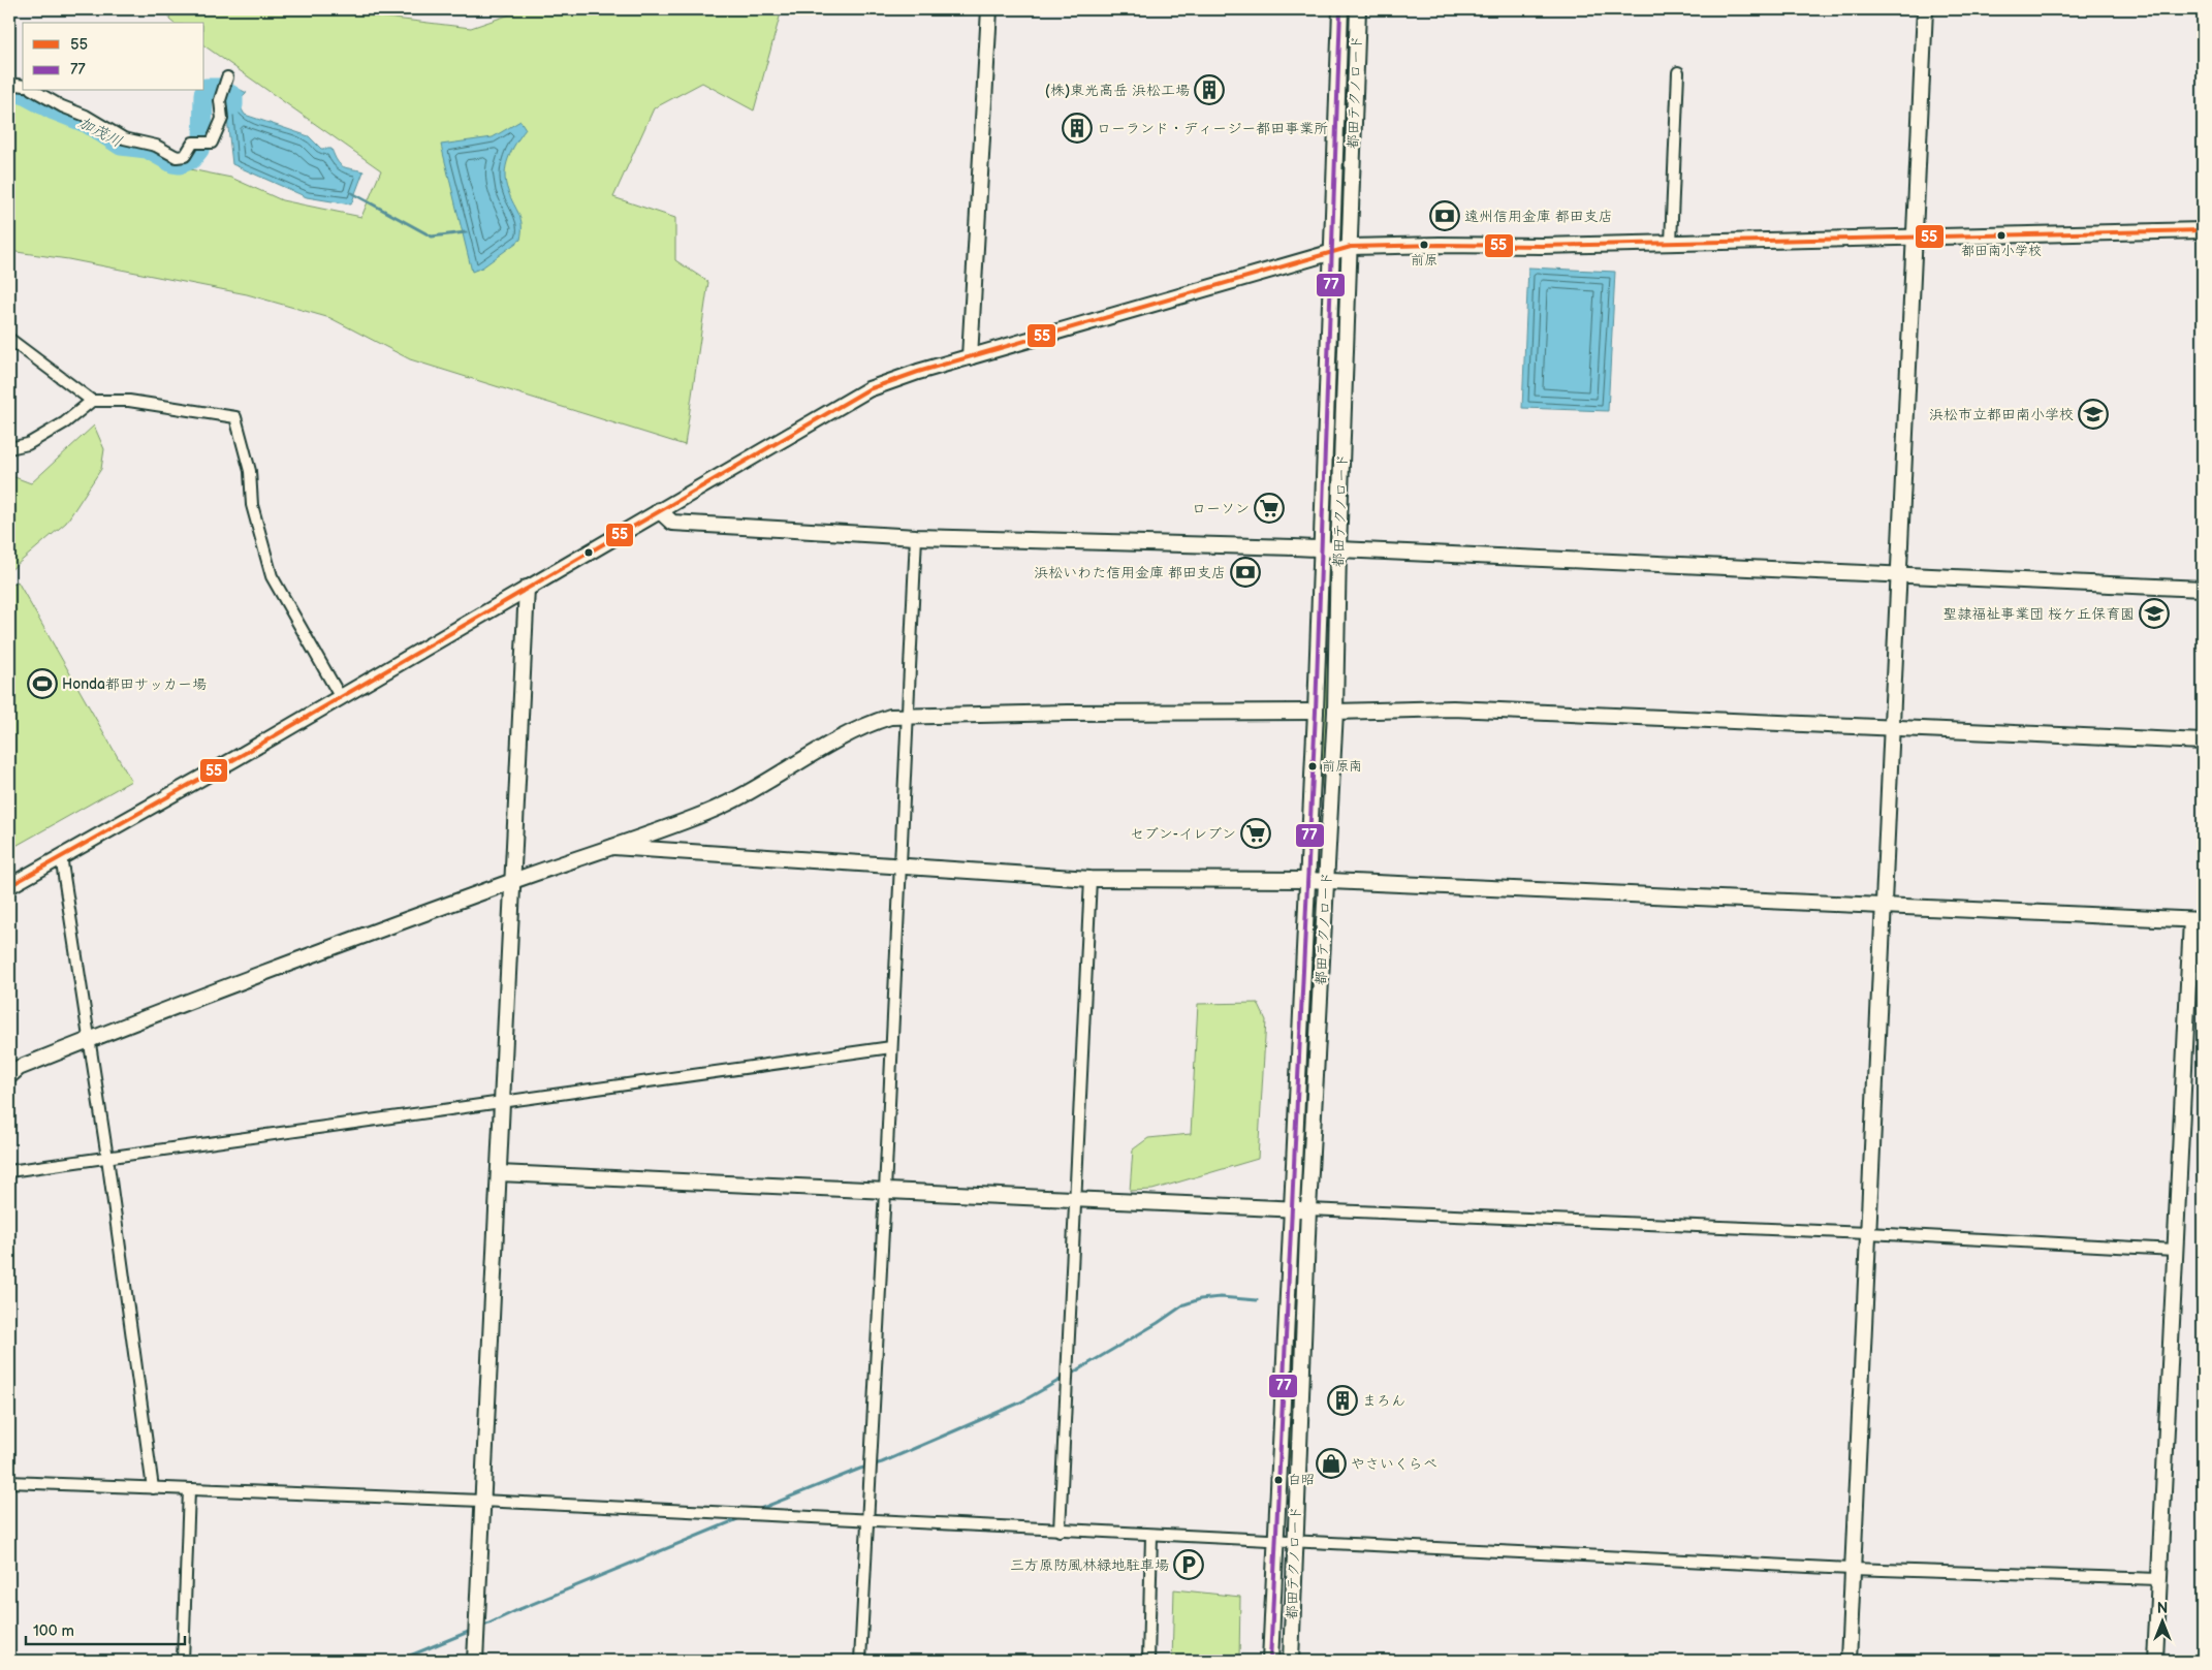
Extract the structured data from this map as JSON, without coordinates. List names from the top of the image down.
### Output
{
  "streets": {
    "street": ["都田テクノロード"]
  },
  "water": ["加茂川"],
  "places": {
    "building": ["(株)東光高岳 浜松工場", "ローランド・ディージー都田事業所", "まろん"],
    "bank": ["遠州信用金庫 都田支店", "浜松いわた信用金庫 都田支店"],
    "other": [
      "都田南小学校",
      "前原",
      "前原南",
      "白昭"
    ],
    "school or university": ["浜松市立都田南小学校", "聖隷福祉事業団 桜ケ丘保育園"],
    "supermarket": ["ローソン", "セブン-イレブン"],
    "sports": ["Honda都田サッカー場"],
    "shop": ["やさいくらべ"],
    "parking": ["三方原防風林緑地駐車場"]
  },
  "lines": ["transit line 77", "transit line 55"],
  "legend": ["55", "77"],
  "scale_bar": "100 m",
  "north": "top"
}
